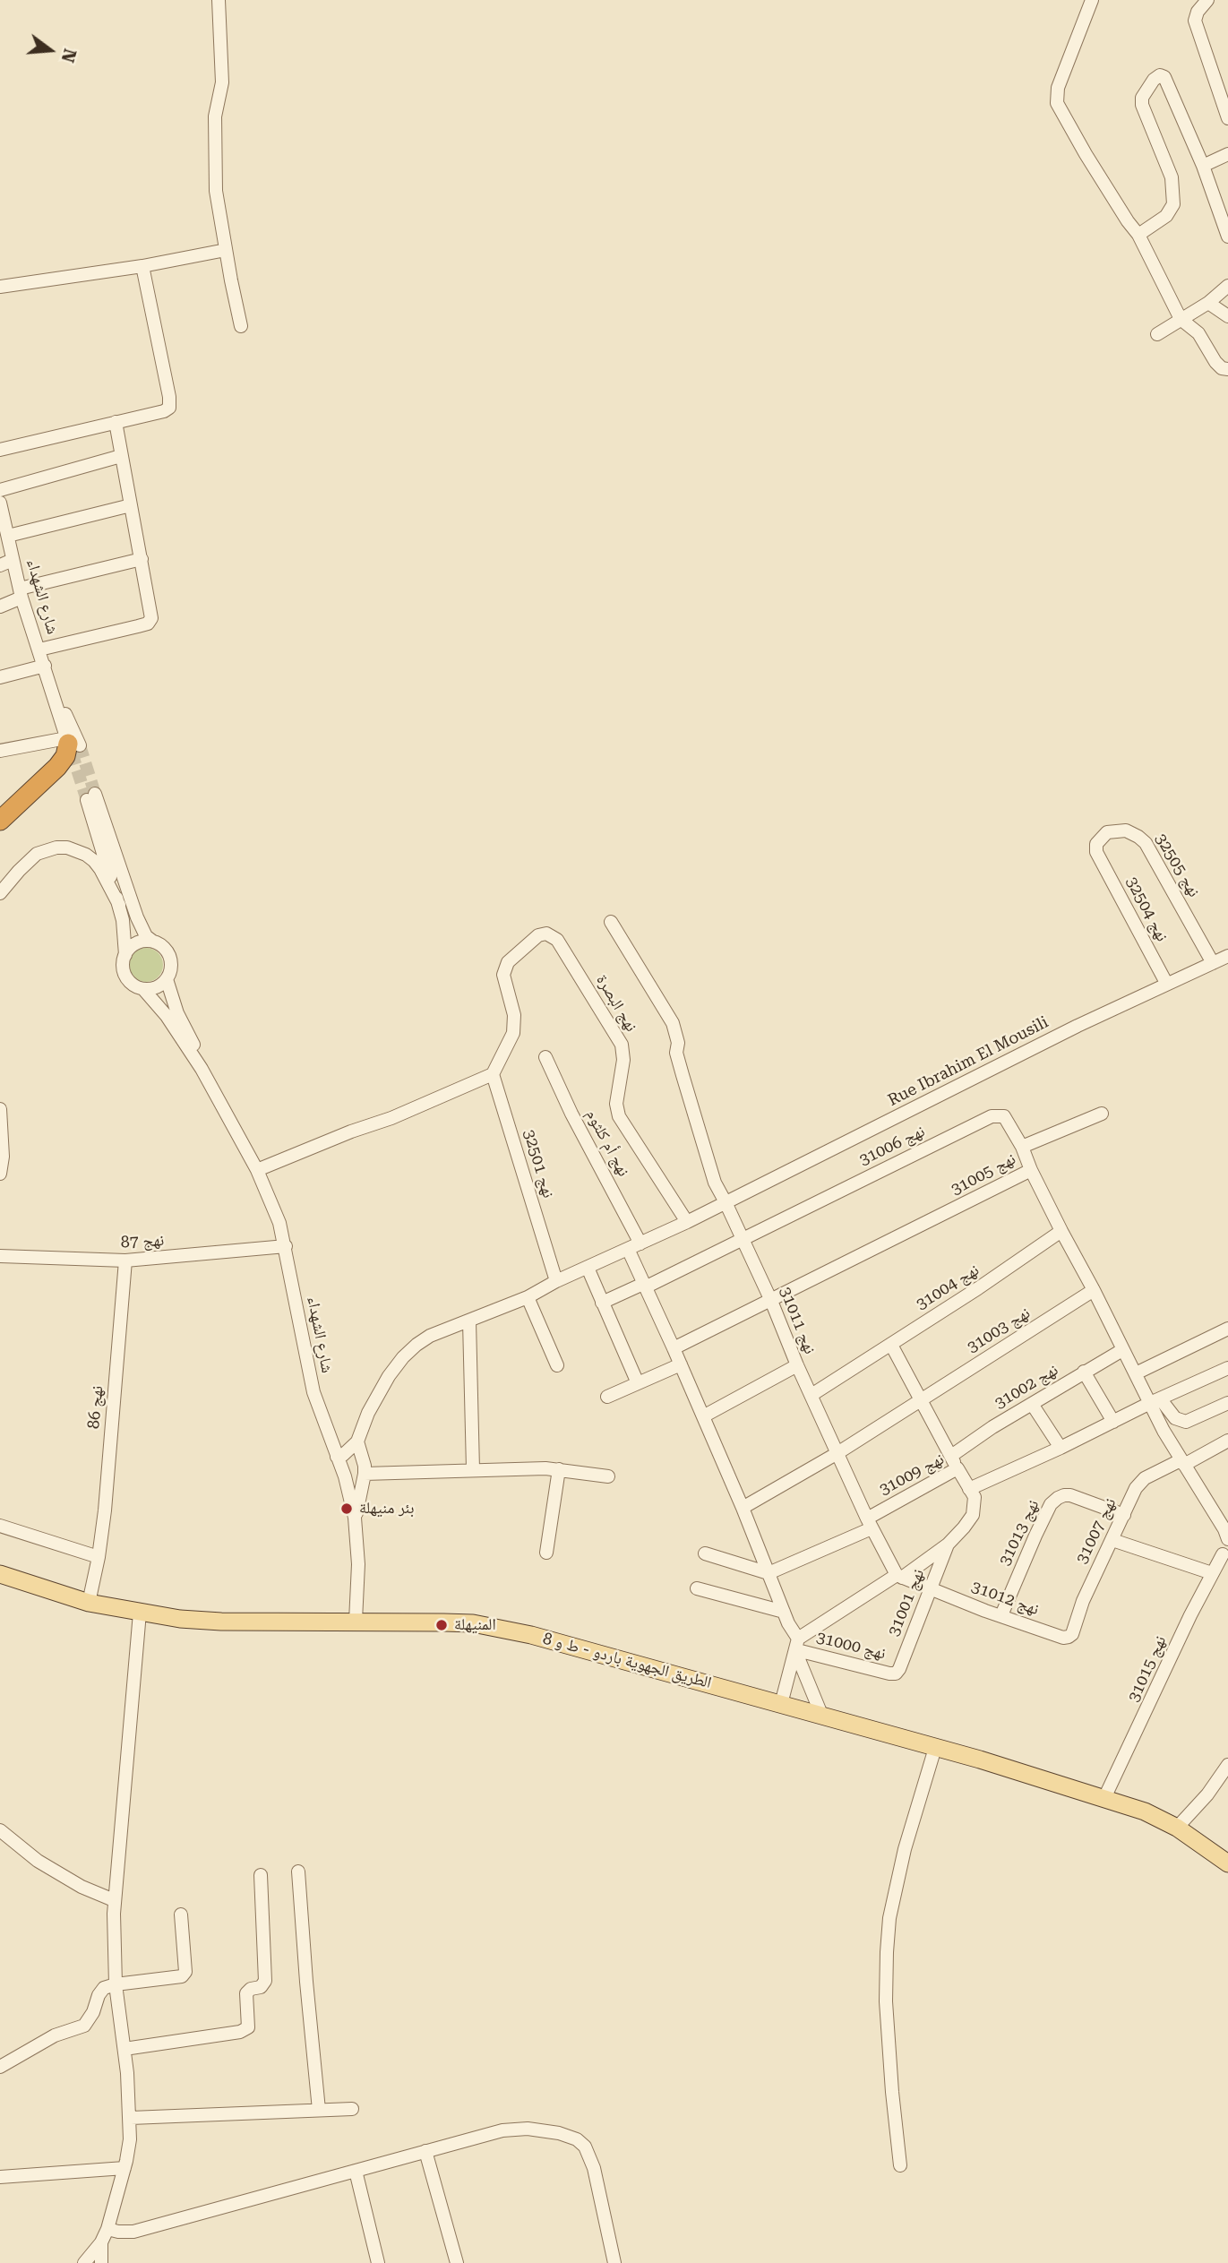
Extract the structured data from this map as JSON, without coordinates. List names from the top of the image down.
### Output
{
  "streets": {
    "main road": ["الطريق الجهوية باردو - ط و 8"],
    "street": [
      "شارع الشهداء",
      "نهج 32505",
      "نهج 32504",
      "نهج البصرة",
      "Rue Ibrahim El Mousili",
      "نهج أم كلثوم",
      "نهج 31006",
      "نهج 32501",
      "نهج 31005",
      "نهج 87",
      "نهج 31004",
      "نهج 31011",
      "نهج 31003",
      "نهج 31002",
      "نهج 86",
      "نهج 31009",
      "نهج 31007",
      "نهج 31013",
      "نهج 31012",
      "نهج 31001",
      "نهج 31000",
      "نهج 31015"
    ]
  },
  "crossings": [
    ["شارع الشهداء", "نهج 87"],
    ["شارع الشهداء", "الطريق الجهوية باردو - ط و 8"],
    ["نهج 32505", "نهج 32504"],
    ["نهج 32505", "Rue Ibrahim El Mousili"],
    ["نهج 32504", "Rue Ibrahim El Mousili"],
    ["نهج البصرة", "Rue Ibrahim El Mousili"],
    ["نهج البصرة", "نهج 32501"],
    ["Rue Ibrahim El Mousili", "نهج أم كلثوم"],
    ["Rue Ibrahim El Mousili", "نهج 32501"],
    ["Rue Ibrahim El Mousili", "نهج 31011"],
    ["نهج 31006", "نهج 31005"],
    ["نهج 31006", "نهج 31011"],
    ["نهج 31005", "نهج 31004"],
    ["نهج 31005", "نهج 31011"],
    ["نهج 31005", "نهج 31003"],
    ["نهج 87", "نهج 86"],
    ["نهج 31004", "نهج 31011"],
    ["نهج 31011", "نهج 31003"],
    ["نهج 31011", "نهج 31009"],
    ["نهج 31003", "نهج 31009"],
    ["نهج 86", "الطريق الجهوية باردو - ط و 8"],
    ["نهج 31009", "نهج 31001"],
    ["نهج 31007", "نهج 31013"],
    ["نهج 31007", "نهج 31012"],
    ["نهج 31013", "نهج 31012"],
    ["نهج 31012", "نهج 31001"],
    ["نهج 31001", "نهج 31000"],
    ["الطريق الجهوية باردو - ط و 8", "نهج 31015"]
  ],
  "places": ["بئر منيهلة", "المنيهلة"],
  "north": "right"
}
